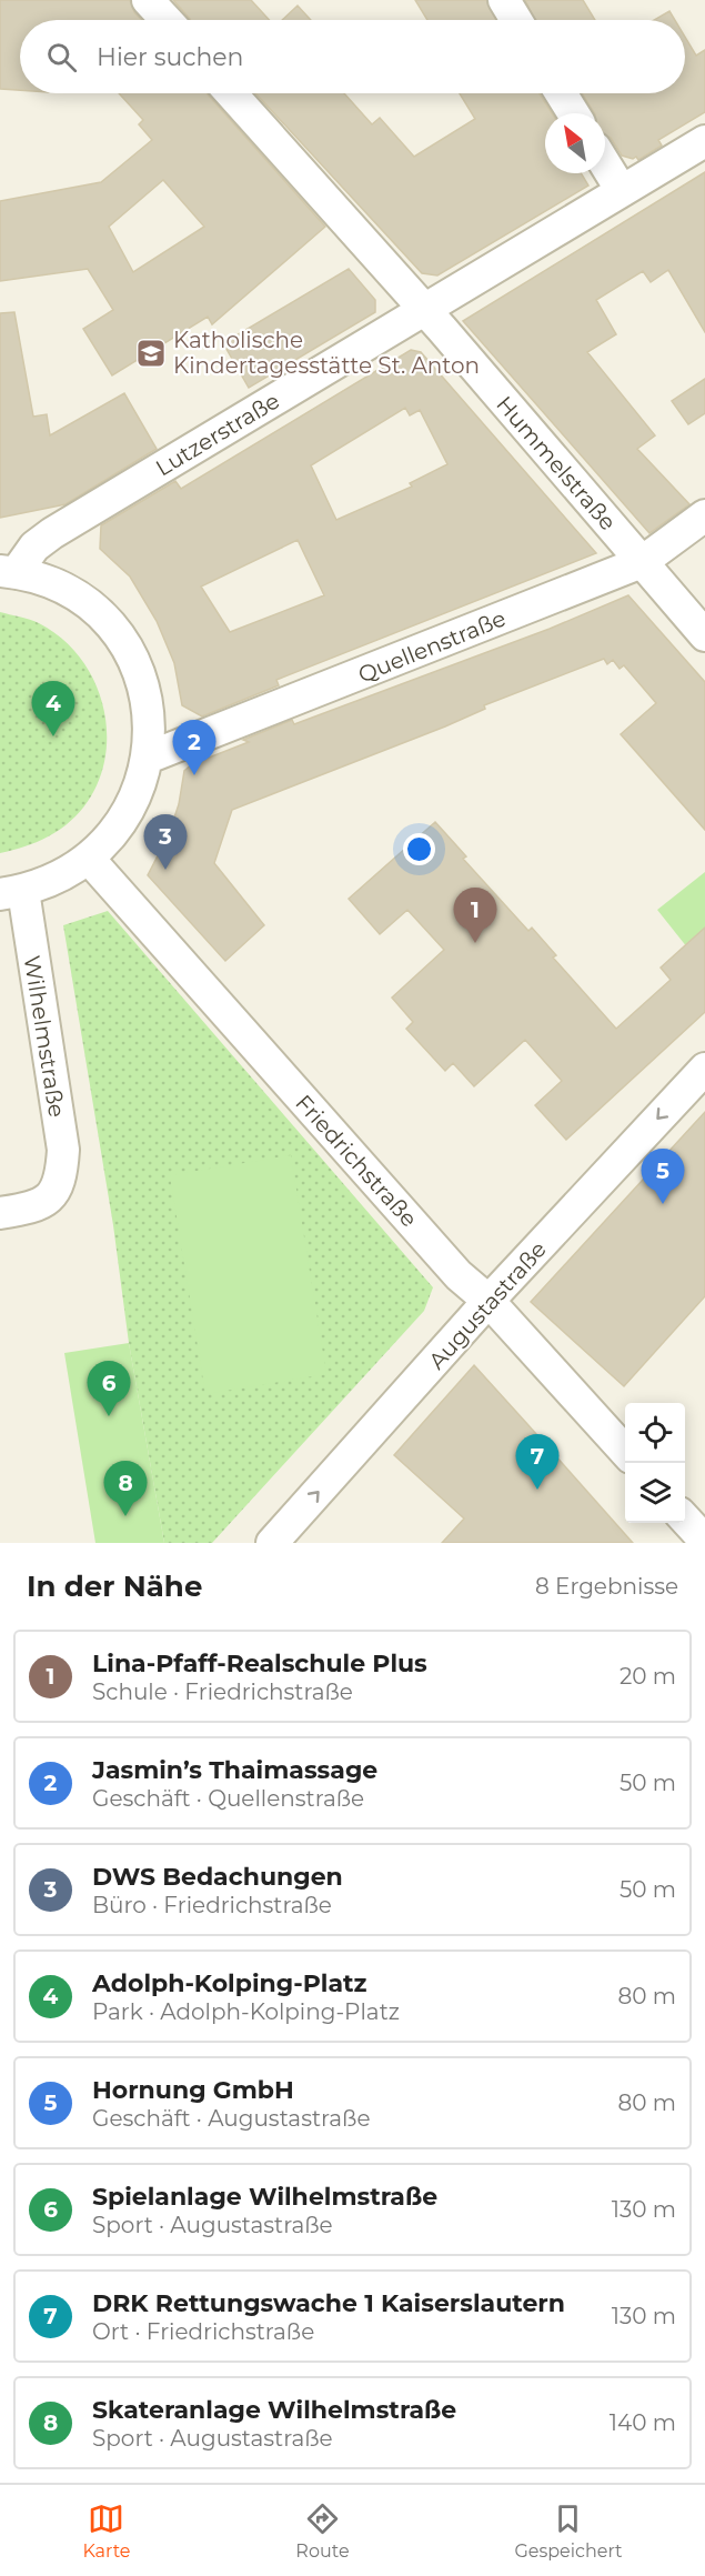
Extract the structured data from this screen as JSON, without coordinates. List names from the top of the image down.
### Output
{
  "streets": {
    "street": [
      "Lutzerstraße",
      "Hummelstraße",
      "Quellenstraße",
      "Wilhelmstraße",
      "Friedrichstraße",
      "Augustastraße"
    ]
  },
  "crossings": [
    ["Lutzerstraße", "Hummelstraße"],
    ["Hummelstraße", "Quellenstraße"],
    ["Friedrichstraße", "Augustastraße"]
  ],
  "places": {
    "school or university": ["Katholische Kindertagesstätte St. Anton"]
  },
  "north": "top left",
  "page": {
    "search": "Hier suchen",
    "pins": [
      "4",
      "2",
      "3",
      "1",
      "5",
      "6",
      "7",
      "8"
    ],
    "heading": ["In der Nähe", "8 Ergebnisse"],
    "list": [
      {
        "mark": "1",
        "name": "Lina-Pfaff-Realschule Plus",
        "note": "Schule · Friedrichstraße",
        "value": "20 m"
      },
      {
        "mark": "2",
        "name": "Jasmin’s Thaimassage",
        "note": "Geschäft · Quellenstraße",
        "value": "50 m"
      },
      {
        "mark": "3",
        "name": "DWS Bedachungen",
        "note": "Büro · Friedrichstraße",
        "value": "50 m"
      },
      {
        "mark": "4",
        "name": "Adolph-Kolping-Platz",
        "note": "Park · Adolph-Kolping-Platz",
        "value": "80 m"
      },
      {
        "mark": "5",
        "name": "Hornung GmbH",
        "note": "Geschäft · Augustastraße",
        "value": "80 m"
      },
      {
        "mark": "6",
        "name": "Spielanlage Wilhelmstraße",
        "note": "Sport · Augustastraße",
        "value": "130 m"
      },
      {
        "mark": "7",
        "name": "DRK Rettungswache 1 Kaiserslautern",
        "note": "Ort · Friedrichstraße",
        "value": "130 m"
      },
      {
        "mark": "8",
        "name": "Skateranlage Wilhelmstraße",
        "note": "Sport · Augustastraße",
        "value": "140 m"
      }
    ],
    "nav": ["Karte", "Route", "Gespeichert"]
  }
}
